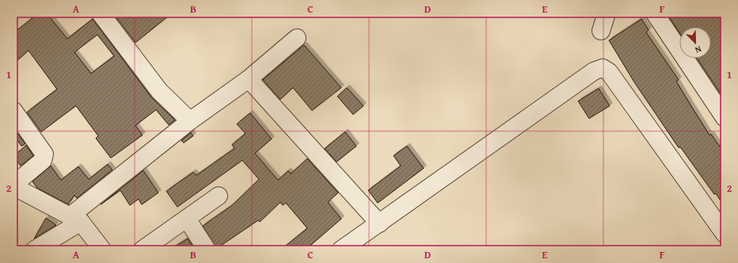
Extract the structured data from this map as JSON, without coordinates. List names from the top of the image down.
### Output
{
  "north": "bottom right",
  "grid": {
    "columns": [
      "A",
      "B",
      "C",
      "D",
      "E",
      "F"
    ],
    "rows": ["1", "2"]
  }
}
